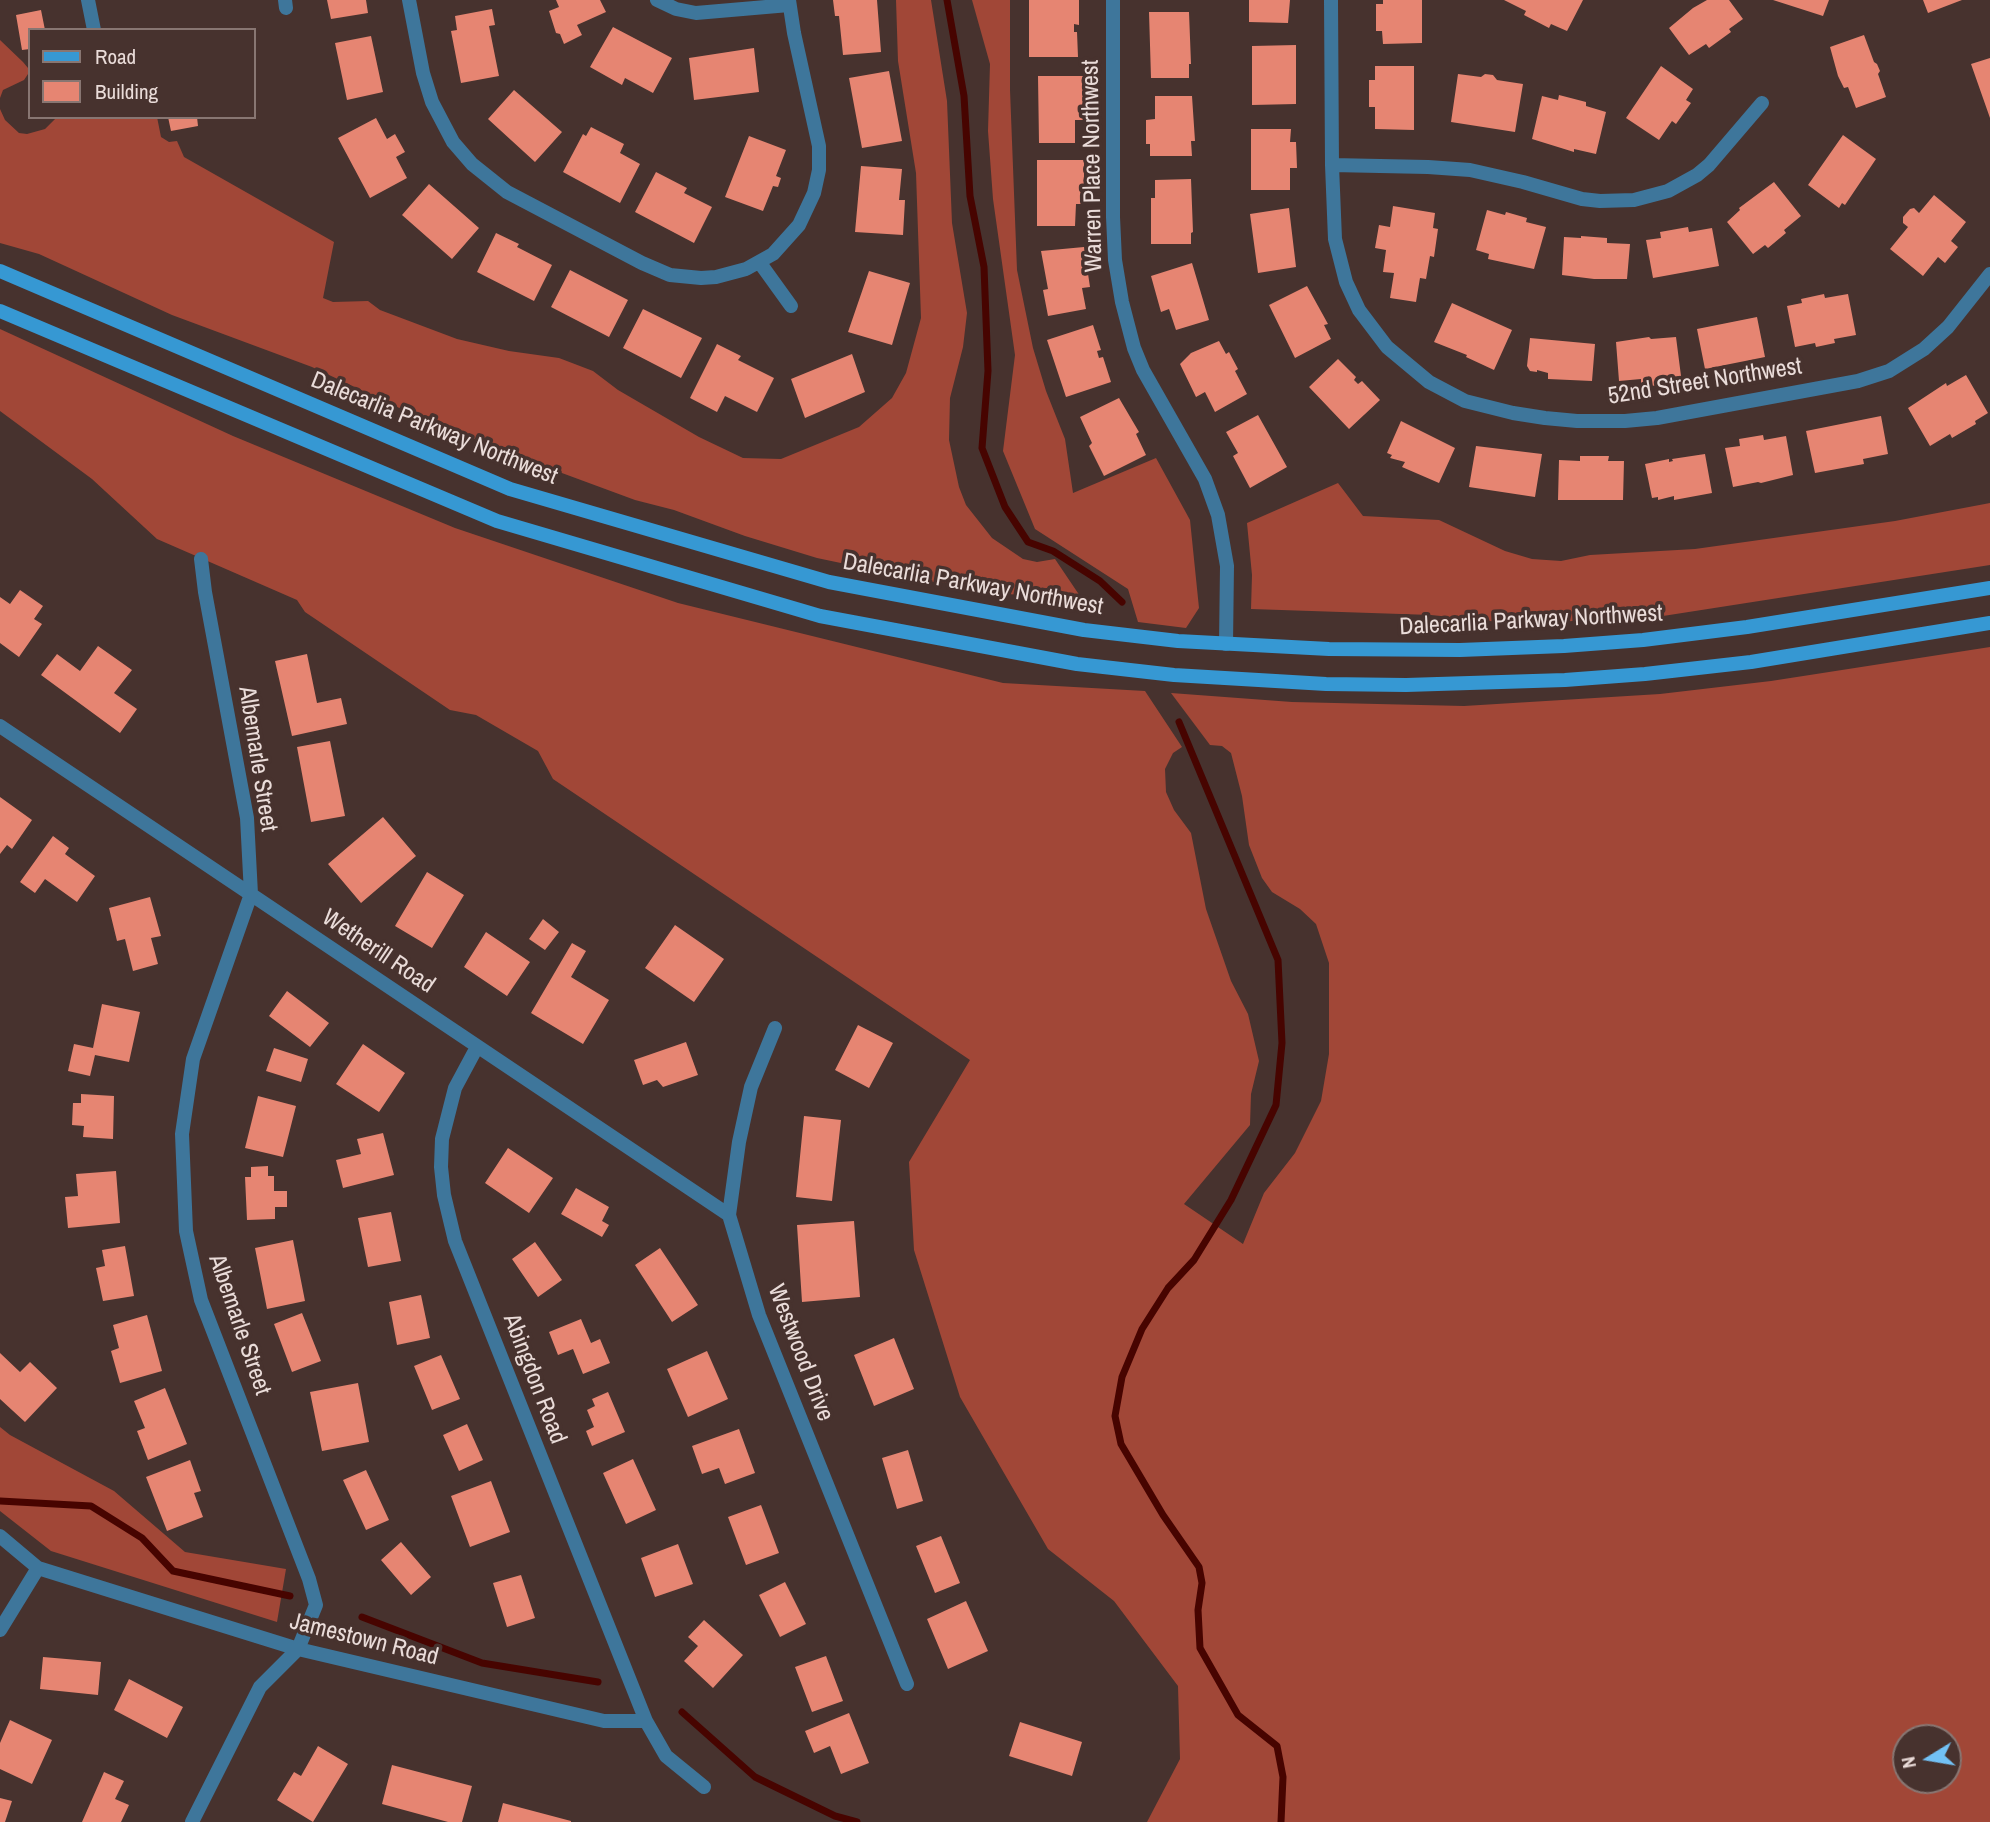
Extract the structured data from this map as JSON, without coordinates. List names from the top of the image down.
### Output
{
  "streets": {
    "main road": ["Dalecarlia Parkway Northwest"],
    "street": [
      "Warren Place Northwest",
      "52nd Street Northwest",
      "Albemarle Street",
      "Wetherill Road",
      "Westwood Drive",
      "Abingdon Road",
      "Jamestown Road"
    ]
  },
  "crossings": [
    ["Warren Place Northwest", "Dalecarlia Parkway Northwest"],
    ["Albemarle Street", "Wetherill Road"],
    ["Albemarle Street", "Jamestown Road"],
    ["Wetherill Road", "Westwood Drive"],
    ["Wetherill Road", "Abingdon Road"],
    ["Abingdon Road", "Jamestown Road"]
  ],
  "legend": ["Road", "Building"],
  "north": "left"
}
